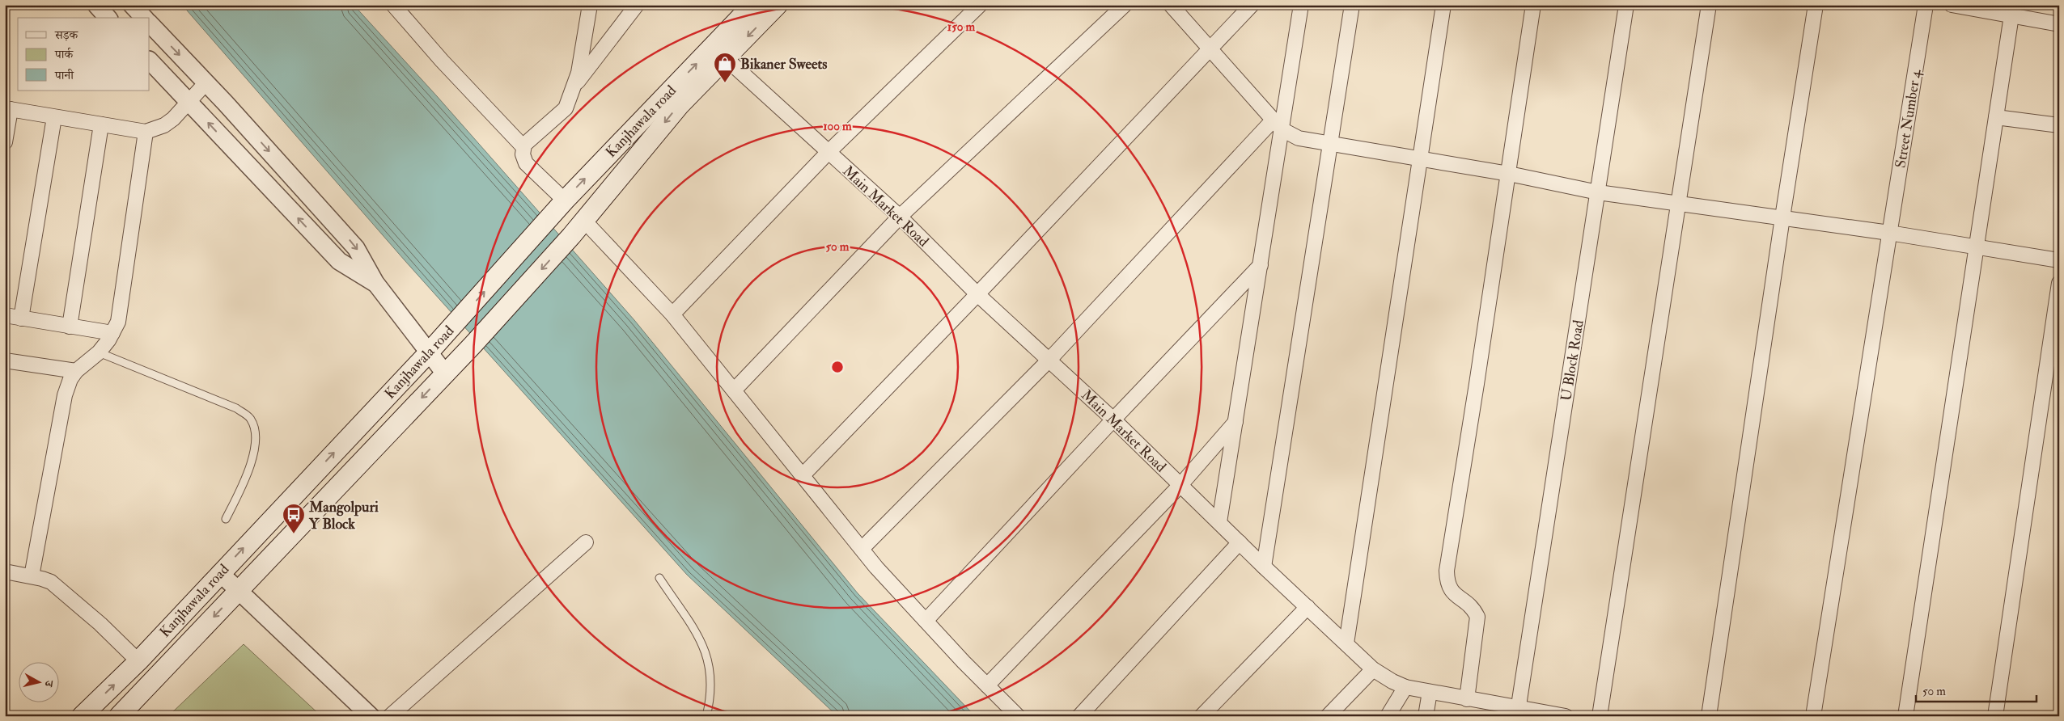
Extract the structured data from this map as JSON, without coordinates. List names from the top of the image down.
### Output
{
  "streets": {
    "main road": ["Kanjhawala road"],
    "street": ["Street Number 4", "Main Market Road", "U Block Road"]
  },
  "crossings": [
    ["Kanjhawala road", "Main Market Road"],
    ["Main Market Road", "U Block Road"]
  ],
  "places": {
    "shop": ["Bikaner Sweets"],
    "bus stop": ["Mangolpuri Y Block"]
  },
  "legend": ["सड़क", "पार्क", "पानी"],
  "scale_bar": "50 m",
  "north": "right",
  "rings": ["150 m", "100 m", "50 m"]
}
